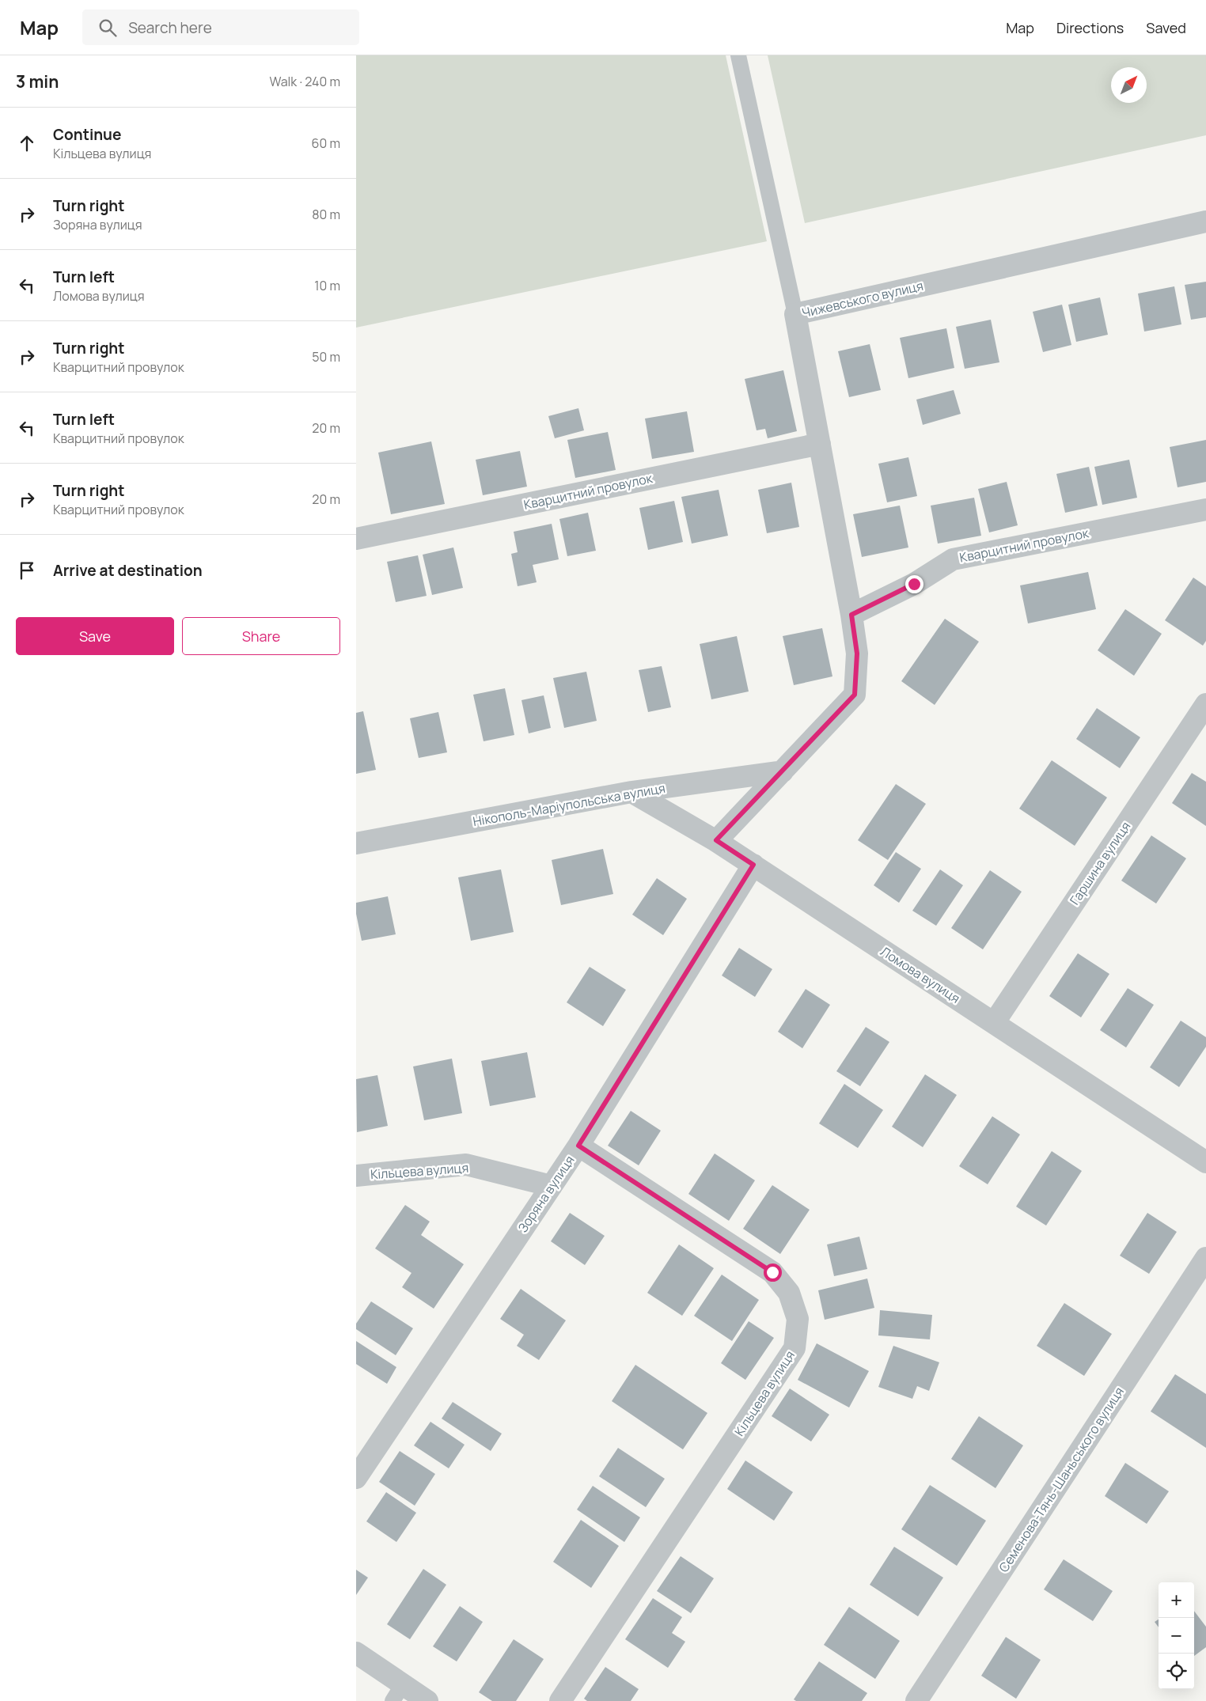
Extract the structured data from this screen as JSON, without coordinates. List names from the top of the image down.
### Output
{
  "streets": {
    "street": [
      "Чижевського вулиця",
      "Кварцитний провулок",
      "Нікополь-Маріупольська вулиця",
      "Гаршина вулиця",
      "Ломова вулиця",
      "Кільцева вулиця",
      "Зоряна вулиця",
      "Семенова-Тянь-Шаньського вулиця"
    ]
  },
  "crossings": [
    ["Чижевського вулиця", "Кварцитний провулок"],
    ["Нікополь-Маріупольська вулиця", "Ломова вулиця"],
    ["Гаршина вулиця", "Ломова вулиця"],
    ["Ломова вулиця", "Зоряна вулиця"],
    ["Кільцева вулиця", "Зоряна вулиця"]
  ],
  "north": "top right",
  "page": {
    "header": "Map",
    "search": "Search here",
    "nav": ["Map", "Directions", "Saved"],
    "heading": ["3 min", "Walk · 240 m"],
    "list": [
      ["Continue", "Кільцева вулиця", "60 m"],
      ["Turn right", "Зоряна вулиця", "80 m"],
      ["Turn left", "Ломова вулиця", "10 m"],
      ["Turn right", "Кварцитний провулок", "50 m"],
      ["Turn left", "Кварцитний провулок", "20 m"],
      ["Turn right", "Кварцитний провулок", "20 m"],
      "Arrive at destination"
    ],
    "buttons": ["Save", "Share"],
    "map_buttons": ["+", "−"]
  }
}
